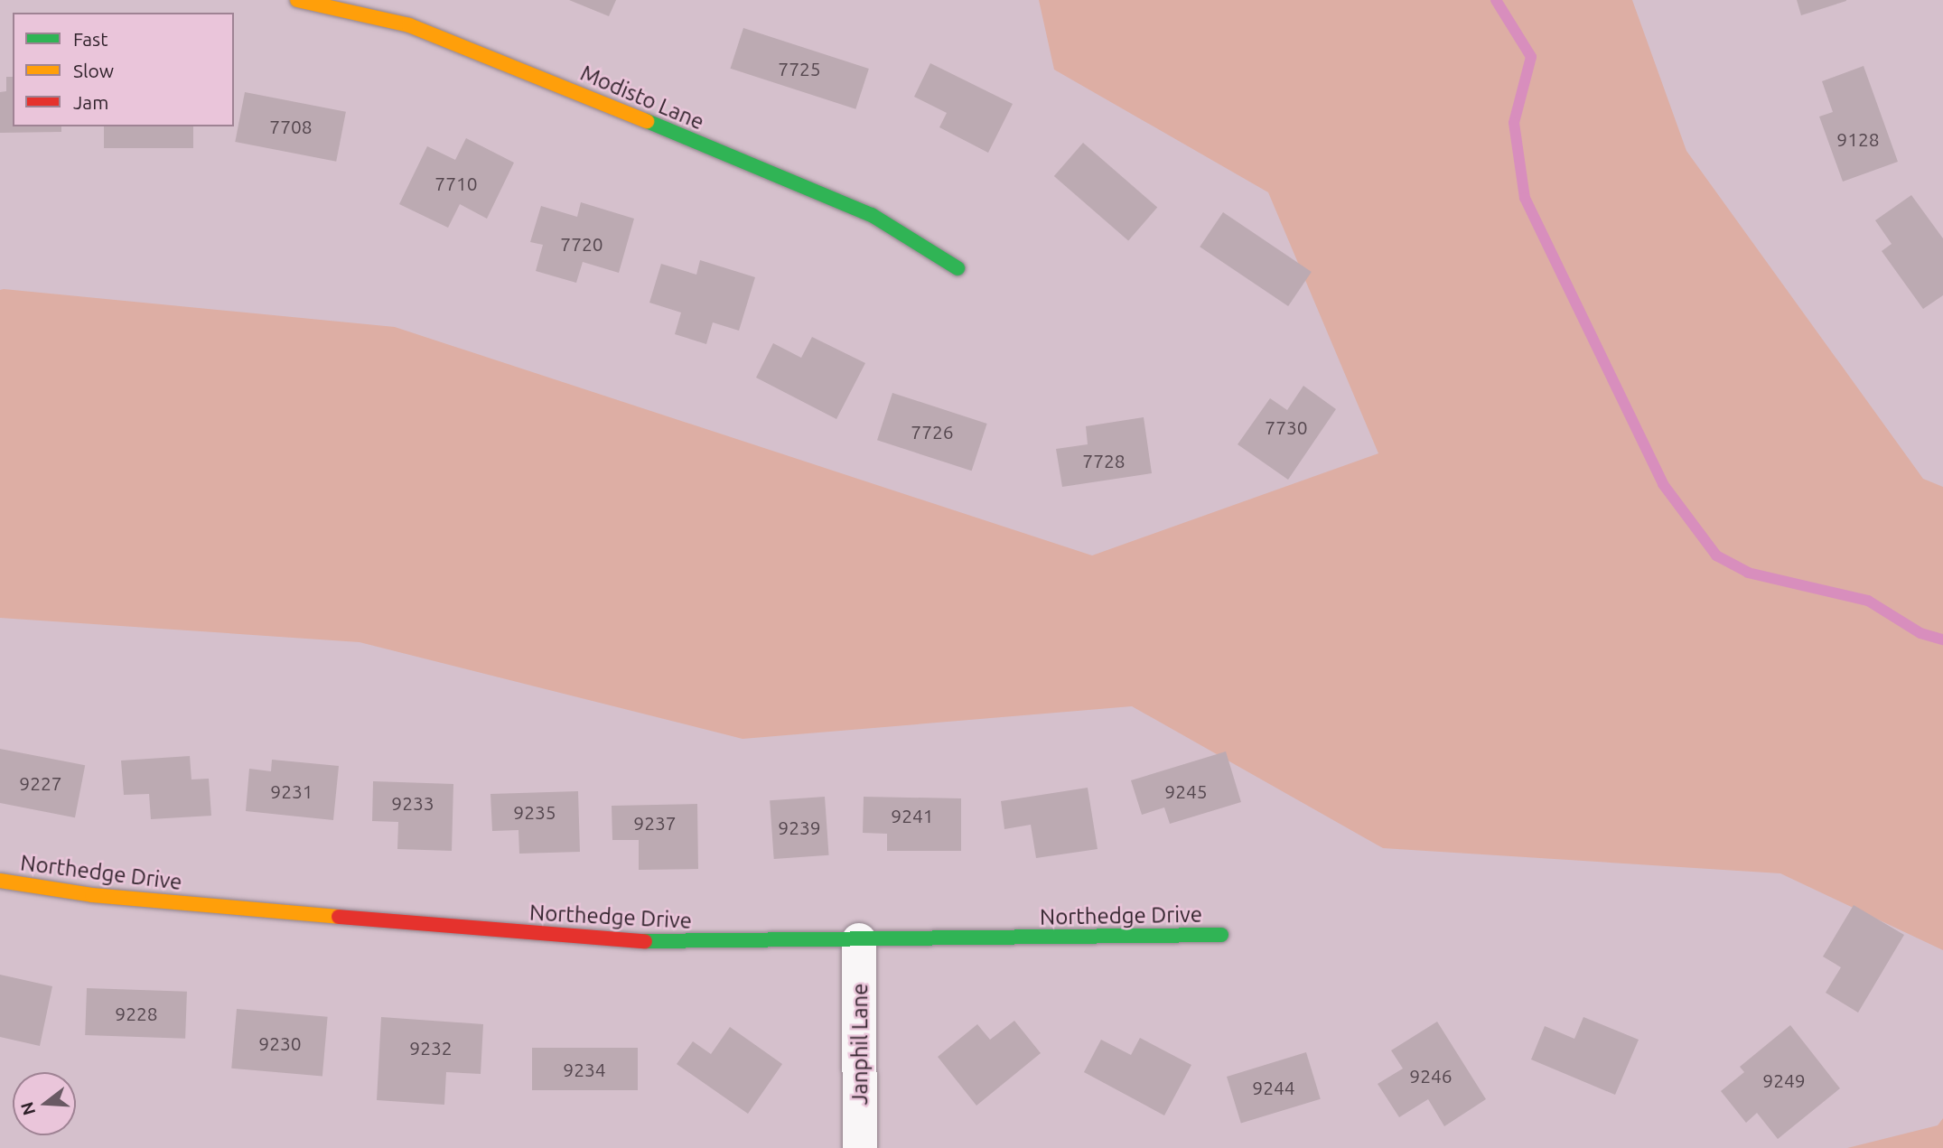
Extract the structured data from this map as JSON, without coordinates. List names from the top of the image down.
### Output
{
  "streets": {
    "street": ["Modisto Lane", "Northedge Drive", "Janphil Lane"]
  },
  "crossings": [
    ["Northedge Drive", "Janphil Lane"]
  ],
  "house_numbers": [
    "7725",
    "7708",
    "9128",
    "7710",
    "7720",
    "7730",
    "7726",
    "7728",
    "9227",
    "9231",
    "9245",
    "9233",
    "9235",
    "9241",
    "9237",
    "9239",
    "9228",
    "9230",
    "9232",
    "9234",
    "9246",
    "9249",
    "9244"
  ],
  "legend": ["Fast", "Slow", "Jam"],
  "north": "left"
}
